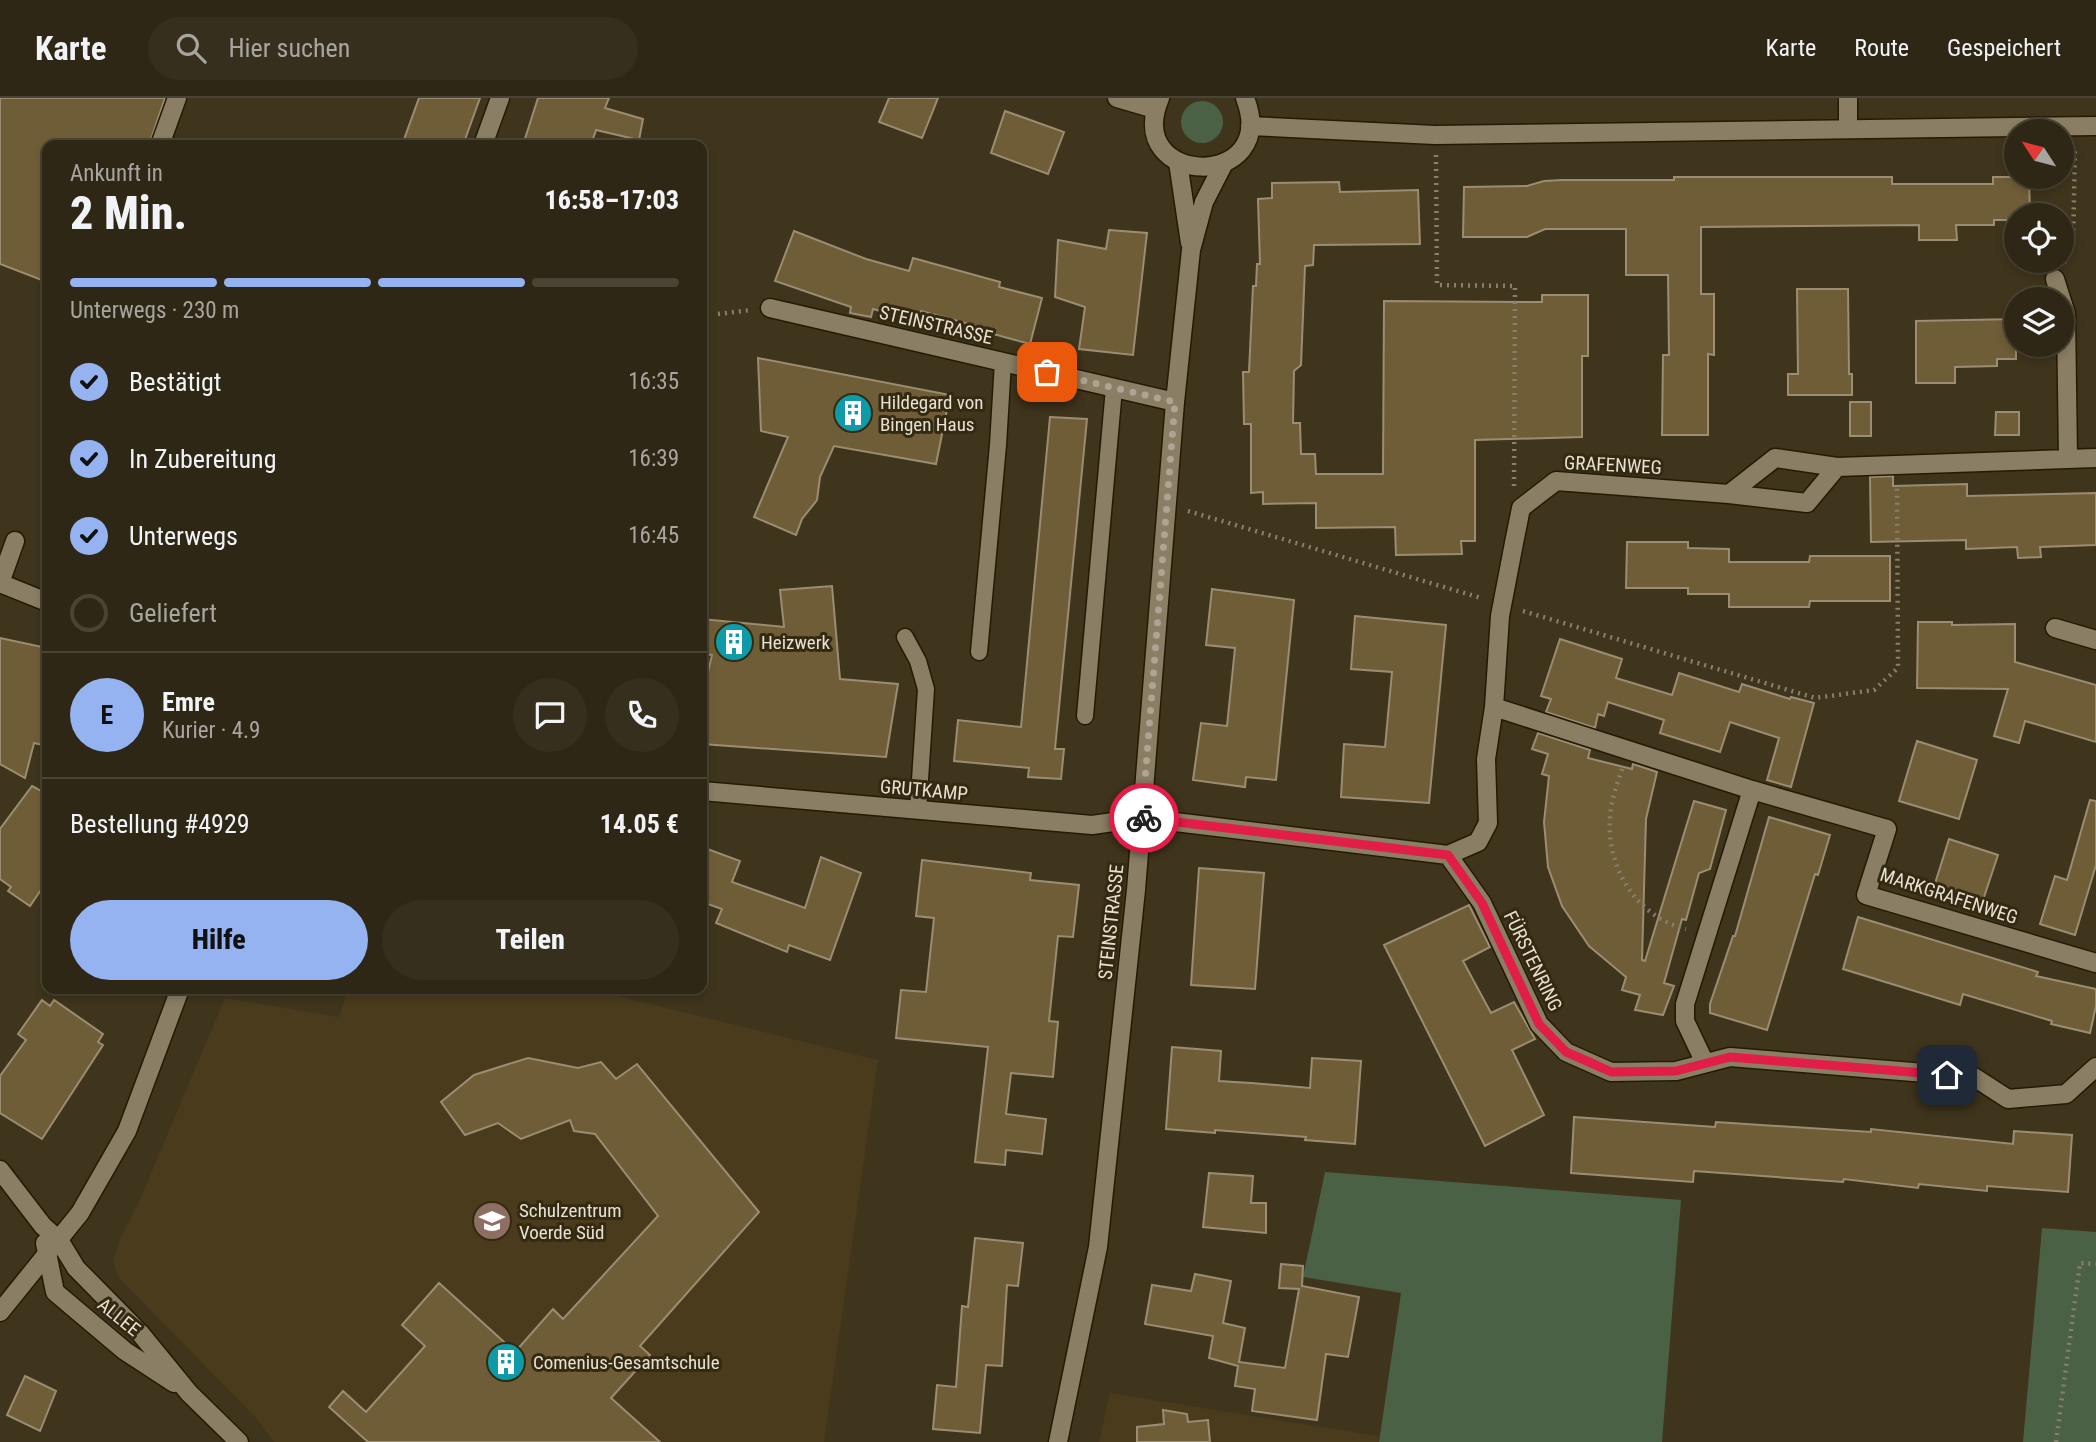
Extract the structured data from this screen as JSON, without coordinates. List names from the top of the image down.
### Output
{
  "streets": {
    "street": [
      "STEINSTRASSE",
      "GRAFENWEG",
      "GRUTKAMP",
      "MARKGRAFENWEG",
      "FÜRSTENRING",
      "ALLEE"
    ]
  },
  "crossings": [
    ["STEINSTRASSE", "GRUTKAMP"],
    ["GRAFENWEG", "MARKGRAFENWEG"],
    ["GRAFENWEG", "FÜRSTENRING"]
  ],
  "places": {
    "building": ["Hildegard von Bingen Haus", "Heizwerk", "Comenius-Gesamtschule"],
    "school or university": ["Schulzentrum Voerde Süd"]
  },
  "north": "top left",
  "page": {
    "header": "Karte",
    "search": "Hier suchen",
    "nav": ["Karte", "Route", "Gespeichert"],
    "heading": ["2 Min.", "Ankunft in", "16:58–17:03"],
    "panel": [
      "Emre",
      "Kurier · 4.9",
      "Bestellung #4929",
      "14.05 €"
    ],
    "bar": "Unterwegs · 230 m",
    "list": [
      ["Bestätigt", "16:35"],
      ["In Zubereitung", "16:39"],
      ["Unterwegs", "16:45"],
      "Geliefert"
    ],
    "round": "E",
    "buttons": ["Hilfe", "Teilen"]
  }
}
